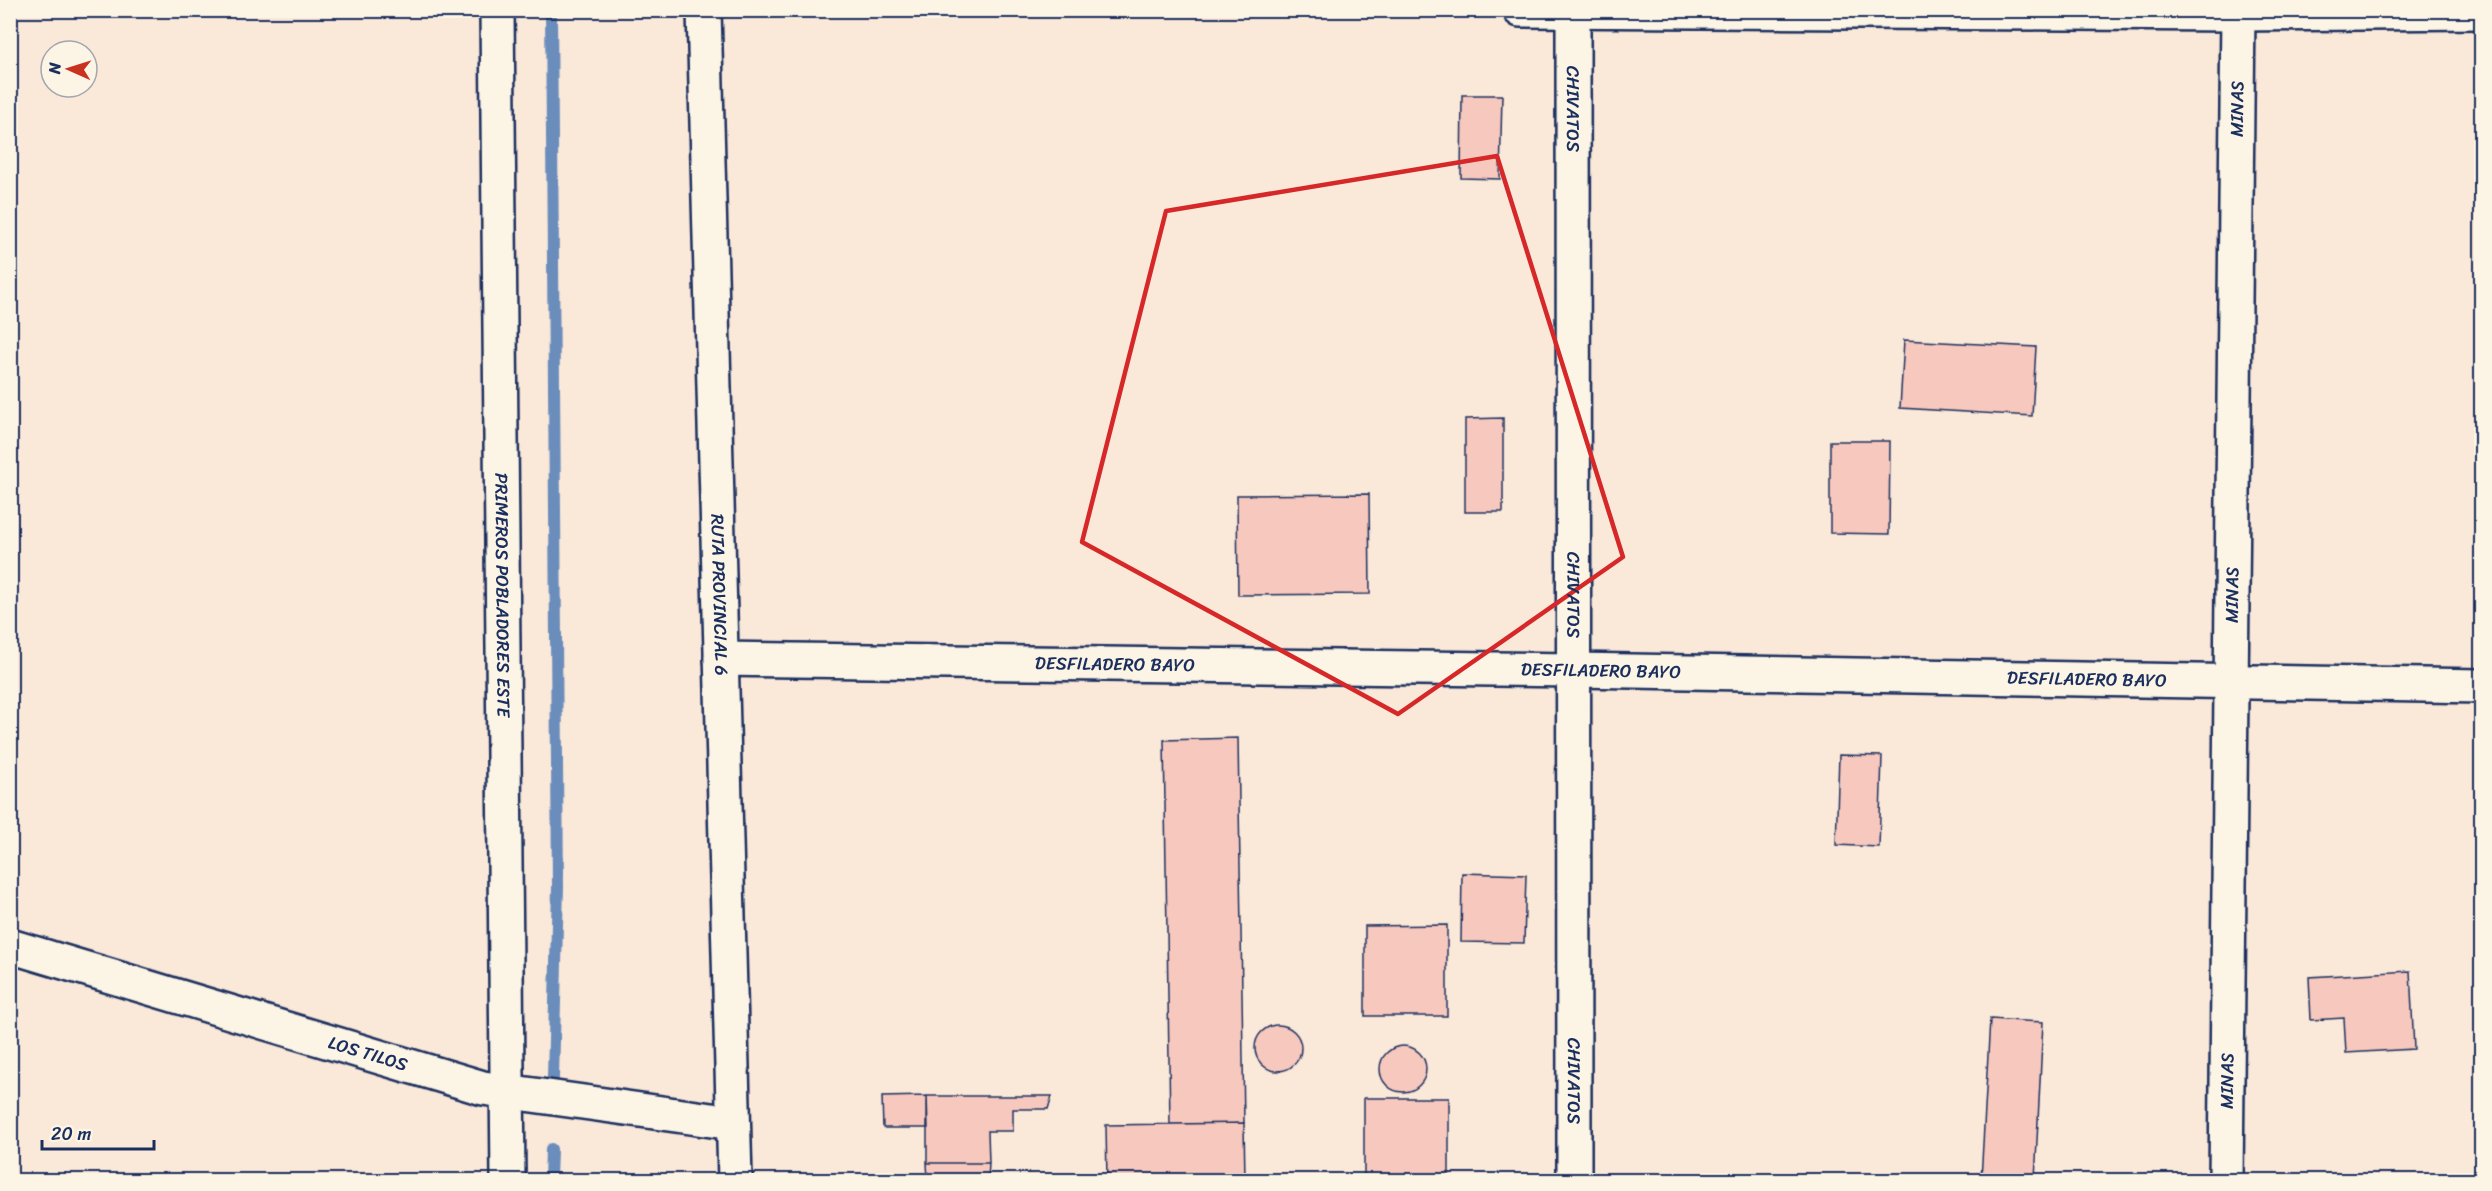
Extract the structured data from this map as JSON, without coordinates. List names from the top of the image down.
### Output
{
  "streets": {
    "street": [
      "CHIVATOS",
      "MINAS",
      "PRIMEROS POBLADORES ESTE",
      "RUTA PROVINCIAL 6",
      "DESFILADERO BAYO",
      "LOS TILOS"
    ]
  },
  "crossings": [
    ["CHIVATOS", "DESFILADERO BAYO"],
    ["MINAS", "DESFILADERO BAYO"],
    ["PRIMEROS POBLADORES ESTE", "LOS TILOS"],
    ["RUTA PROVINCIAL 6", "DESFILADERO BAYO"],
    ["RUTA PROVINCIAL 6", "LOS TILOS"]
  ],
  "scale_bar": "20 m",
  "north": "left"
}
